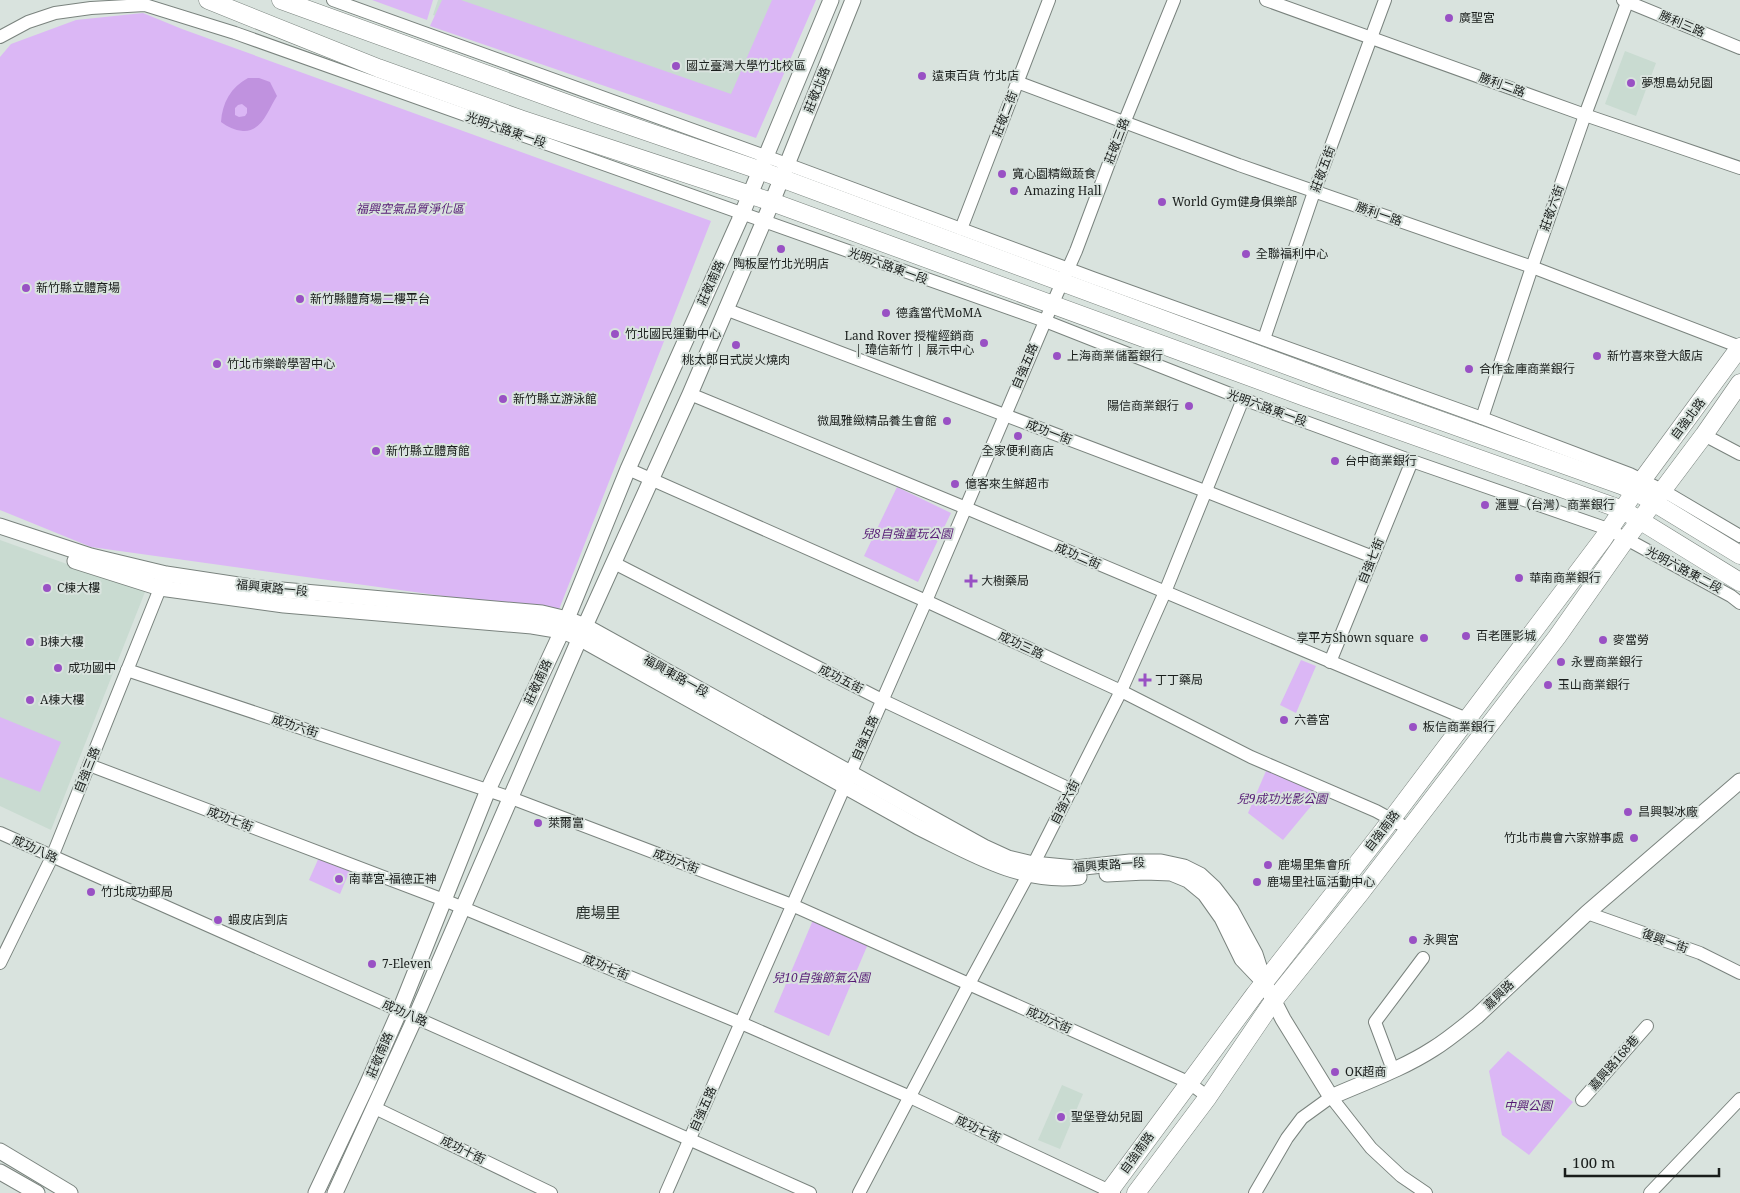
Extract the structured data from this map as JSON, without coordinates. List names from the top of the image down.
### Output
{
  "streets": {
    "main road": [
      "光明六路東一段",
      "自強北路",
      "光明六路東二段",
      "自強南路"
    ],
    "street": [
      "勝利三路",
      "勝利二路",
      "莊敬北路",
      "莊敬二街",
      "莊敬三路",
      "莊敬五街",
      "莊敬六街",
      "勝利一路",
      "莊敬南路",
      "自強五路",
      "成功一街",
      "成功二街",
      "自強七街",
      "福興東路一段",
      "成功三路",
      "成功五街",
      "成功六街",
      "自強三路",
      "自強六街",
      "成功七街",
      "成功八路",
      "復興一街",
      "嘉興路",
      "嘉興路168巷",
      "成功十街"
    ]
  },
  "crossings": [
    ["勝利三路", "莊敬六街"],
    ["勝利二路", "莊敬五街"],
    ["勝利二路", "莊敬六街"],
    ["莊敬北路", "莊敬南路"],
    ["莊敬二街", "勝利一路"],
    ["光明六路東一段", "莊敬南路"],
    ["光明六路東一段", "自強五路"],
    ["光明六路東一段", "自強七街"],
    ["光明六路東一段", "光明六路東二段"],
    ["光明六路東一段", "自強六街"],
    ["光明六路東一段", "自強南路"],
    ["莊敬三路", "勝利一路"],
    ["莊敬三路", "自強五路"],
    ["莊敬五街", "勝利一路"],
    ["莊敬六街", "勝利一路"],
    ["勝利一路", "自強北路"],
    ["莊敬南路", "成功一街"],
    ["莊敬南路", "成功二街"],
    ["莊敬南路", "福興東路一段"],
    ["莊敬南路", "成功三路"],
    ["莊敬南路", "成功五街"],
    ["莊敬南路", "成功六街"],
    ["莊敬南路", "成功七街"],
    ["莊敬南路", "成功八路"],
    ["莊敬南路", "成功十街"],
    ["自強五路", "成功一街"],
    ["自強五路", "成功二街"],
    ["自強五路", "福興東路一段"],
    ["自強五路", "成功三路"],
    ["自強五路", "成功五街"],
    ["自強五路", "成功六街"],
    ["自強五路", "成功七街"],
    ["自強五路", "成功八路"],
    ["自強北路", "自強南路"],
    ["成功一街", "自強七街"],
    ["成功一街", "自強六街"],
    ["成功二街", "自強七街"],
    ["成功二街", "自強六街"],
    ["成功二街", "自強南路"],
    ["光明六路東二段", "自強南路"],
    ["福興東路一段", "自強三路"],
    ["福興東路一段", "自強六街"],
    ["福興東路一段", "自強南路"],
    ["福興東路一段", "嘉興路"],
    ["成功三路", "自強六街"],
    ["成功三路", "自強南路"],
    ["成功五街", "自強六街"],
    ["成功六街", "自強三路"],
    ["成功六街", "自強六街"],
    ["成功六街", "自強南路"],
    ["自強三路", "成功七街"],
    ["自強三路", "成功八路"],
    ["自強六街", "成功七街"],
    ["成功七街", "自強南路"],
    ["復興一街", "嘉興路"]
  ],
  "districts": ["鹿場里"],
  "parks": [
    "福興空氣品質淨化區",
    "兒8自強童玩公園",
    "兒9成功光影公園",
    "兒10自強節氣公園",
    "中興公園"
  ],
  "places": {
    "other": [
      "廣聖宮",
      "國立臺灣大學竹北校區",
      "遠東百貨 竹北店",
      "夢想島幼兒園",
      "寬心園精緻蔬食",
      "Amazing Hall",
      "World Gym健身俱樂部",
      "陶板屋竹北光明店",
      "全聯福利中心",
      "新竹縣立體育場",
      "新竹縣體育場二樓平台",
      "德鑫當代MoMA",
      "竹北國民運動中心",
      "Land Rover 授權經銷商 | 瑋信新竹 | 展示中心",
      "桃太郎日式炭火燒肉",
      "上海商業儲蓄銀行",
      "新竹喜來登大飯店",
      "竹北市樂齡學習中心",
      "合作金庫商業銀行",
      "新竹縣立游泳館",
      "陽信商業銀行",
      "微風雅緻精品養生會館",
      "全家便利商店",
      "新竹縣立體育館",
      "台中商業銀行",
      "億客來生鮮超市",
      "滙豐（台灣）商業銀行",
      "華南商業銀行",
      "C棟大樓",
      "百老匯影城",
      "享平方Shown square",
      "麥當勞",
      "B棟大樓",
      "永豐商業銀行",
      "成功國中",
      "玉山商業銀行",
      "A棟大樓",
      "六善宮",
      "板信商業銀行",
      "昌興製冰廠",
      "萊爾富",
      "竹北市農會六家辦事處",
      "鹿場里集會所",
      "南華宮-福德正神",
      "鹿場里社區活動中心",
      "竹北成功郵局",
      "蝦皮店到店",
      "永興宮",
      "7-Eleven",
      "OK超商",
      "聖堡登幼兒園"
    ],
    "health": ["大樹藥局", "丁丁藥局"]
  },
  "scale_bar": "100 m"
}
